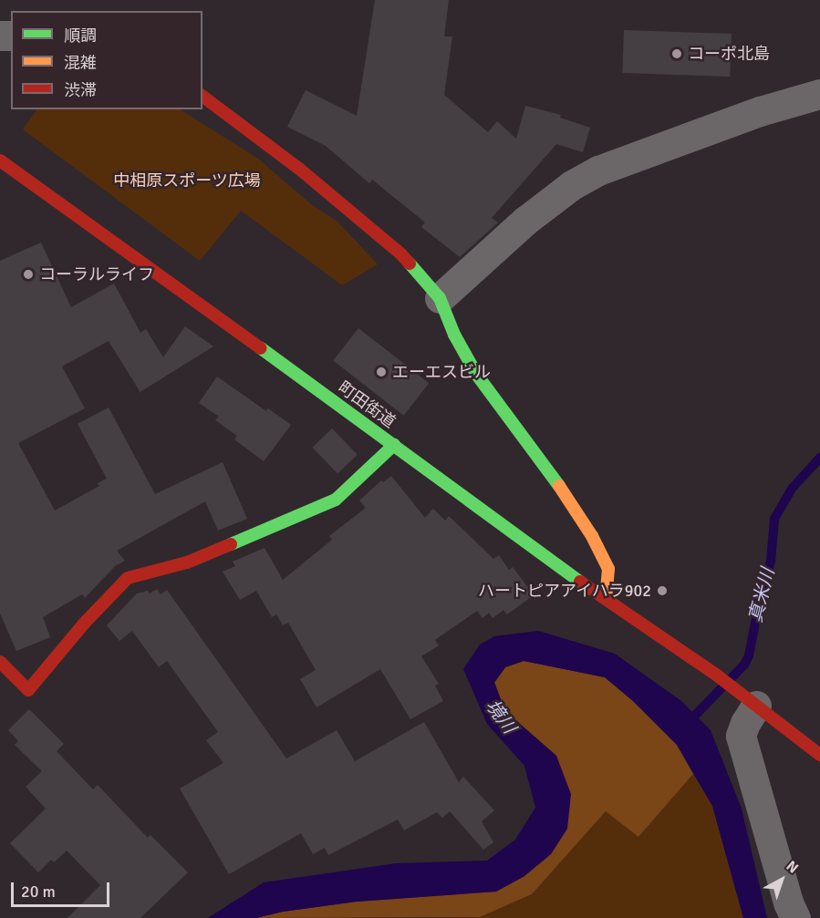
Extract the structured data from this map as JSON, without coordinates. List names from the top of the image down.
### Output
{
  "streets": {
    "street": ["町田街道"]
  },
  "water": ["真米川", "境川"],
  "parks": ["中相原スポーツ広場"],
  "places": [
    "コーポ北島",
    "コーラルライフ",
    "エーエスビル",
    "ハートピアアイハラ902"
  ],
  "legend": ["順調", "混雑", "渋滞"],
  "scale_bar": "20 m",
  "north": "top right"
}
